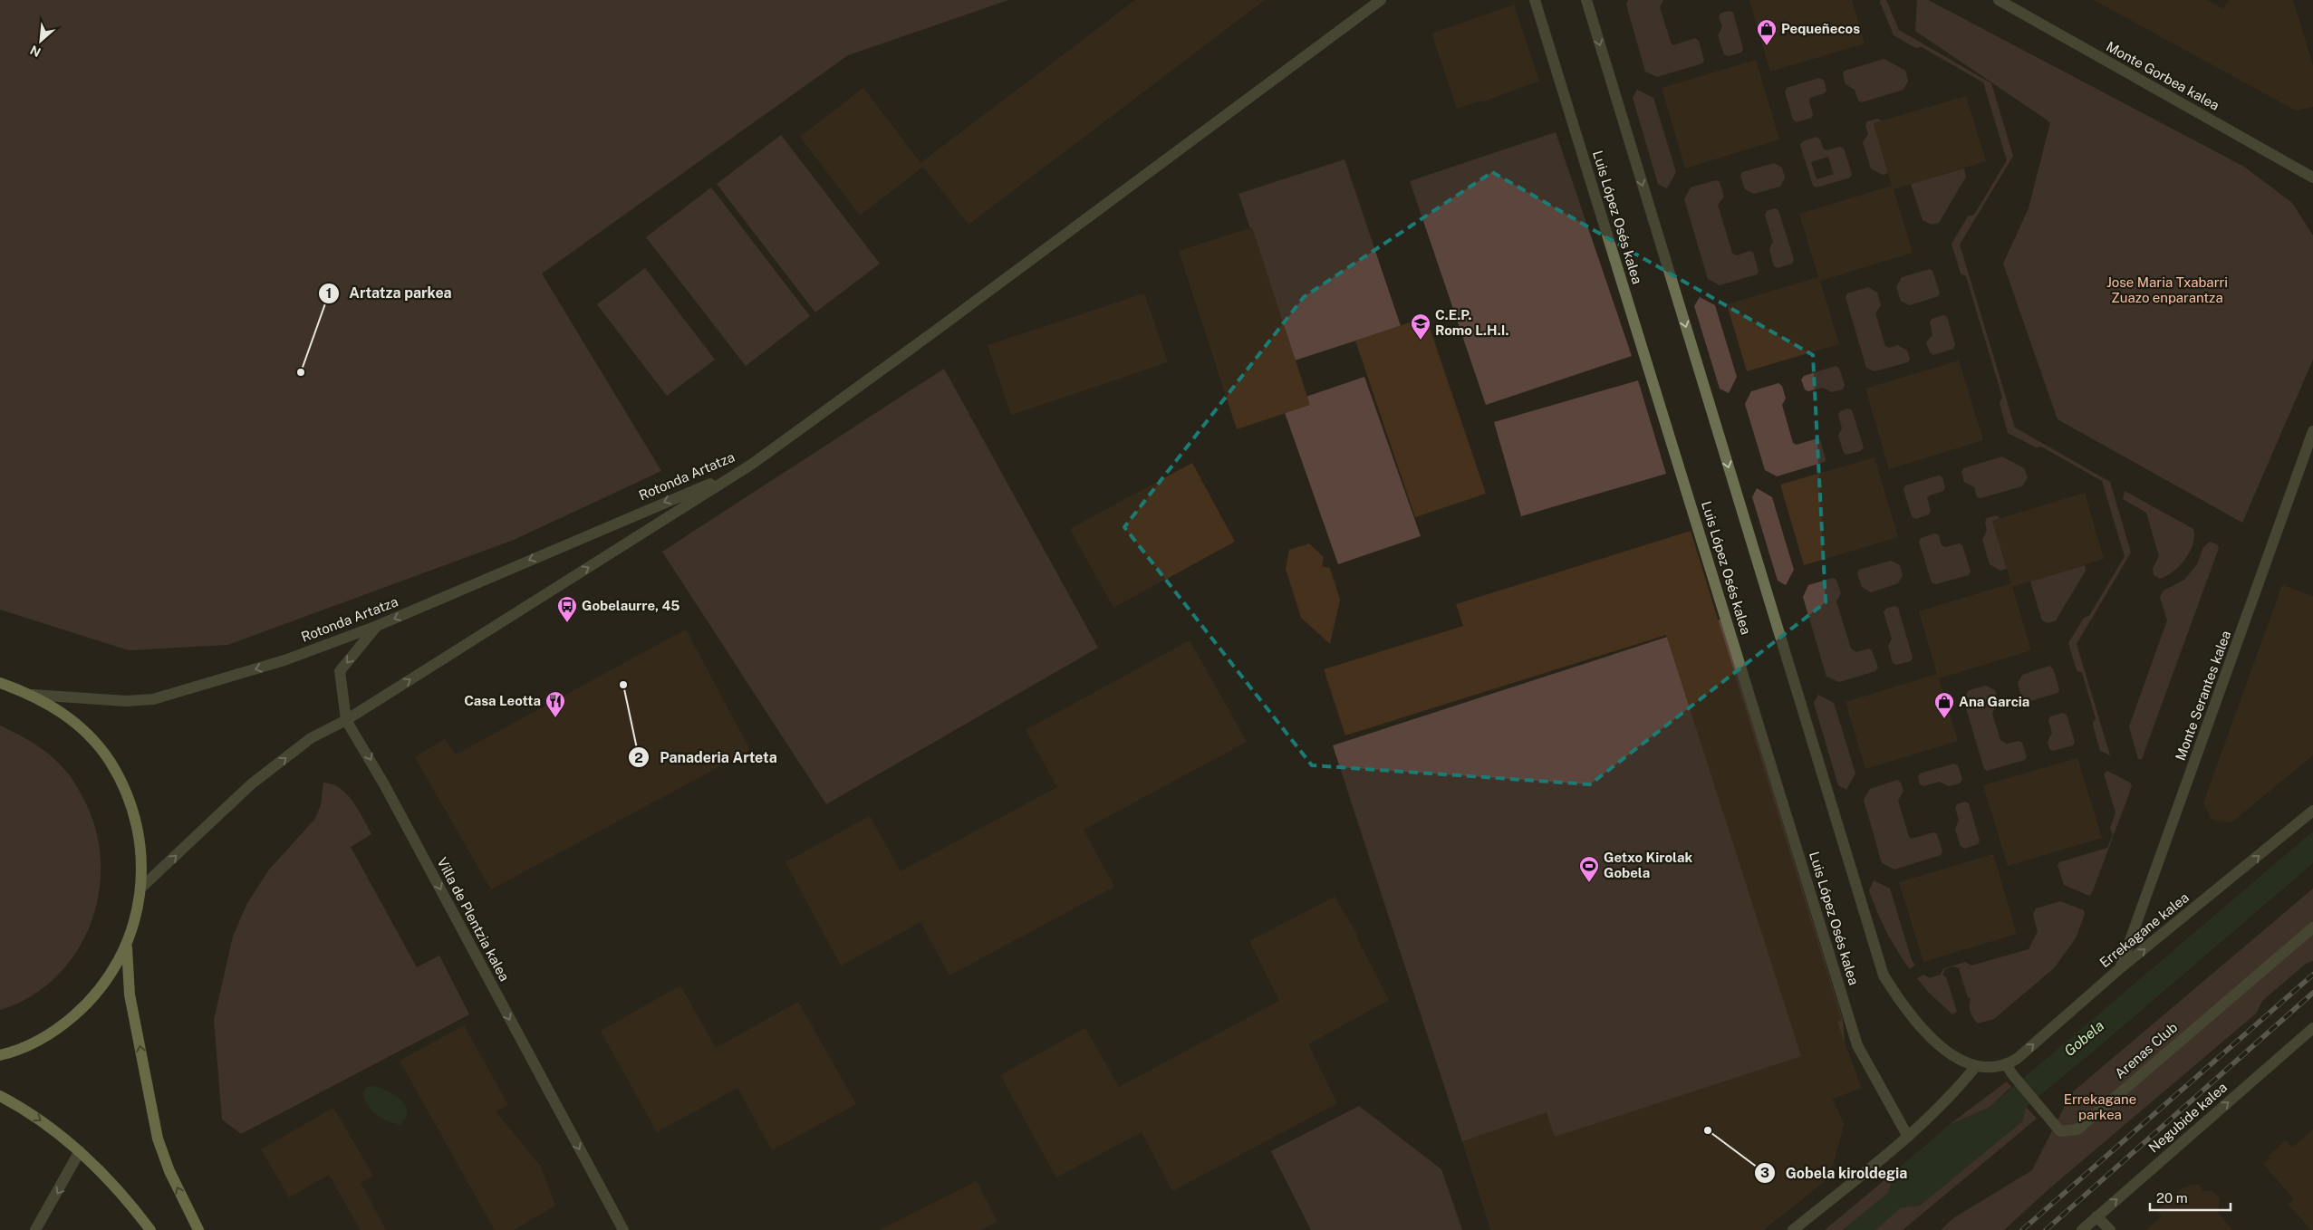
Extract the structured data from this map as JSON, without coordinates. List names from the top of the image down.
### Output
{
  "streets": {
    "main road": ["Rotonda Artatza"],
    "street": [
      "Monte Gorbea kalea",
      "Luis López Osés kalea",
      "Monte Serantes kalea",
      "Villa de Plentzia kalea",
      "Errekagane kalea",
      "Arenas Club",
      "Negubide kalea"
    ]
  },
  "crossings": [
    ["Rotonda Artatza", "Villa de Plentzia kalea"],
    ["Monte Serantes kalea", "Errekagane kalea"],
    ["Errekagane kalea", "Arenas Club"]
  ],
  "one_way": ["Villa de Plentzia kalea", "Errekagane kalea", "Negubide kalea"],
  "water": ["Gobela"],
  "parks": ["Jose Maria Txabarri Zuazo enparantza", "Errekagane parkea"],
  "places": {
    "shop": ["Pequeñecos", "Ana Garcia"],
    "school or university": ["C.E.P. Romo L.H.I."],
    "other": ["Artatza parkea", "Panaderia Arteta", "Gobela kiroldegia"],
    "bus stop": ["Gobelaurre, 45"],
    "restaurant": ["Casa Leotta"],
    "sports": ["Getxo Kirolak Gobela"]
  },
  "scale_bar": "20 m",
  "north": "bottom left"
}
